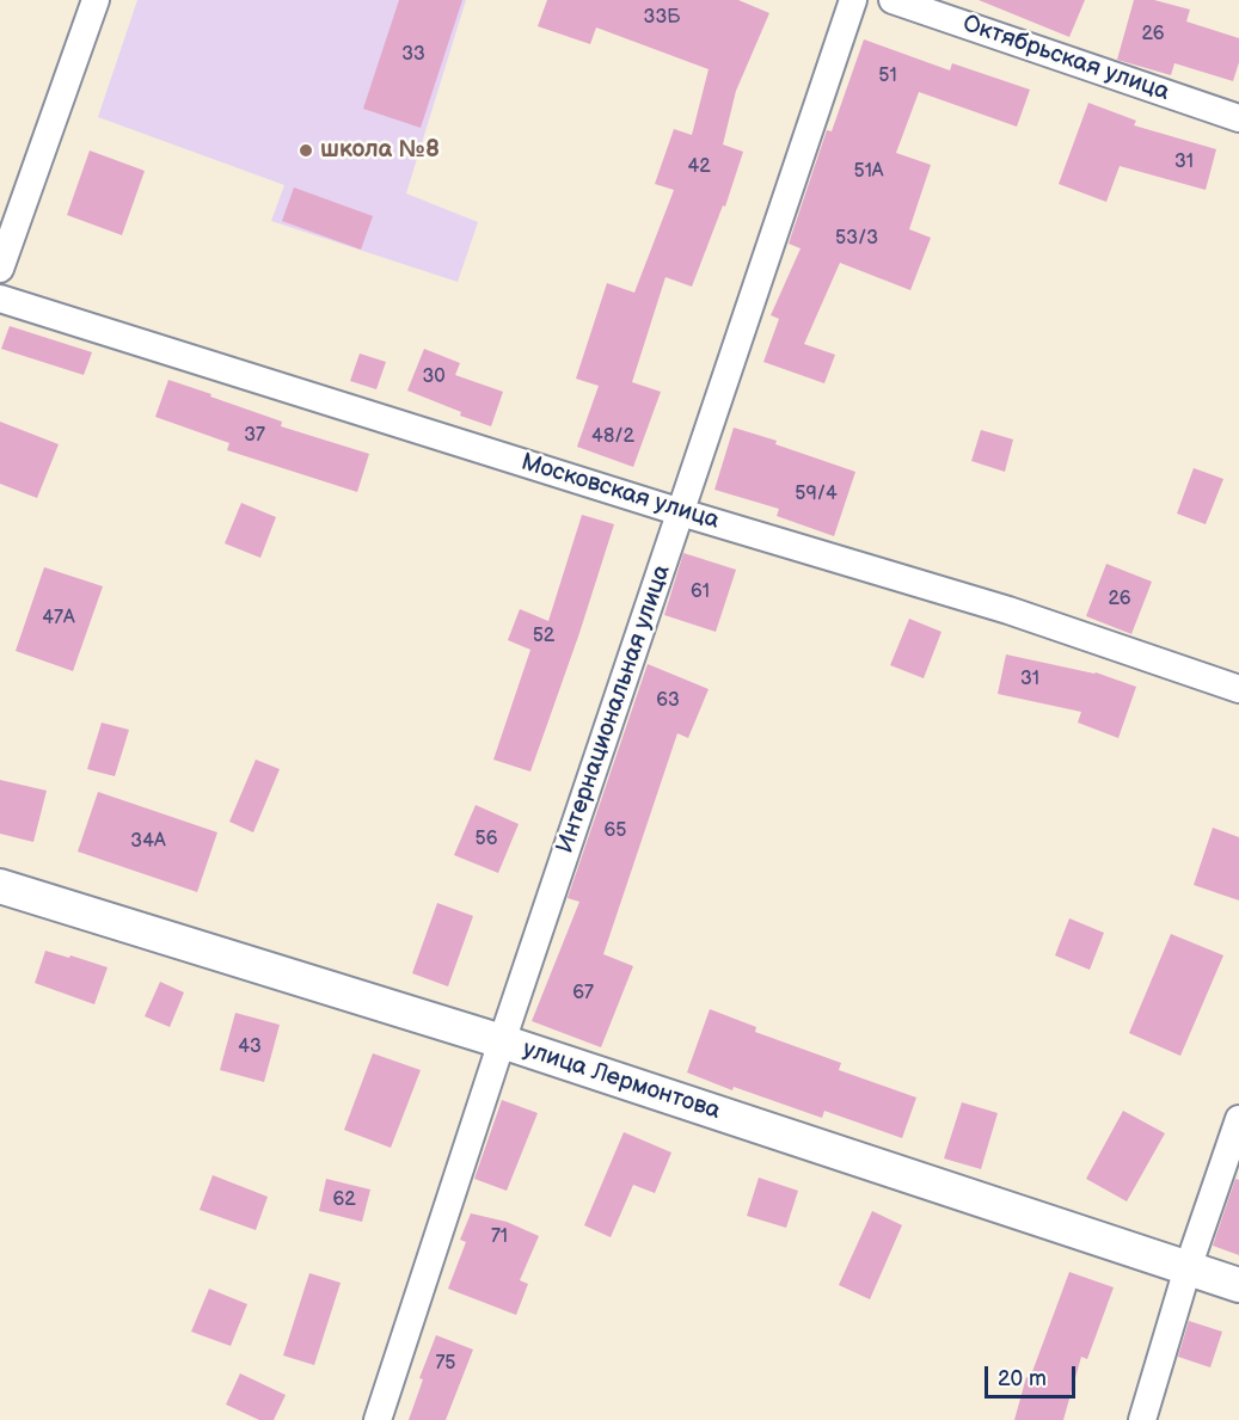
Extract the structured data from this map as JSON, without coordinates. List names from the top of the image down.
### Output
{
  "streets": {
    "street": [
      "Октябрьская улица",
      "Московская улица",
      "Интернациональная улица",
      "улица Лермонтова"
    ]
  },
  "crossings": [
    ["Московская улица", "Интернациональная улица"],
    ["Интернациональная улица", "улица Лермонтова"]
  ],
  "places": ["школа №8"],
  "house_numbers": [
    "33Б",
    "26",
    "33",
    "51",
    "31",
    "42",
    "51А",
    "53/3",
    "30",
    "37",
    "48/2",
    "59/4",
    "61",
    "26",
    "47А",
    "52",
    "31",
    "63",
    "65",
    "56",
    "34А",
    "67",
    "43",
    "62",
    "71",
    "75"
  ],
  "scale_bar": "20 m"
}
